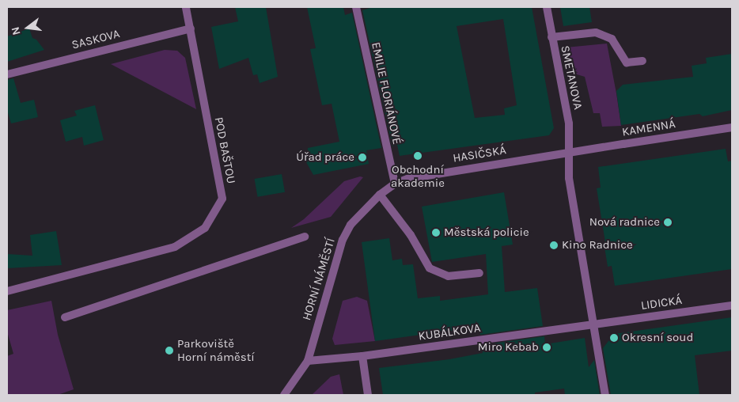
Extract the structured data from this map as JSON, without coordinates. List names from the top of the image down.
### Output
{
  "streets": {
    "street": [
      "SASKOVA",
      "SMETANOVA",
      "EMILIE FLORIÁNOVÉ",
      "KAMENNÁ",
      "POD BAŠTOU",
      "HASIČSKÁ",
      "HORNÍ NÁMĚSTÍ",
      "LIDICKÁ",
      "KUBÁLKOVA"
    ]
  },
  "crossings": [
    ["SASKOVA", "POD BAŠTOU"],
    ["SMETANOVA", "KAMENNÁ"],
    ["SMETANOVA", "HASIČSKÁ"],
    ["SMETANOVA", "LIDICKÁ"],
    ["SMETANOVA", "KUBÁLKOVA"],
    ["EMILIE FLORIÁNOVÉ", "HASIČSKÁ"],
    ["EMILIE FLORIÁNOVÉ", "HORNÍ NÁMĚSTÍ"],
    ["KAMENNÁ", "HASIČSKÁ"],
    ["HASIČSKÁ", "HORNÍ NÁMĚSTÍ"],
    ["HORNÍ NÁMĚSTÍ", "KUBÁLKOVA"],
    ["LIDICKÁ", "KUBÁLKOVA"]
  ],
  "places": [
    "Obchodní akademie",
    "Úřad práce",
    "Nová radnice",
    "Městská policie",
    "Kino Radnice",
    "Okresní soud",
    "Miro Kebab",
    "Parkoviště Horní náměstí"
  ],
  "north": "left"
}
